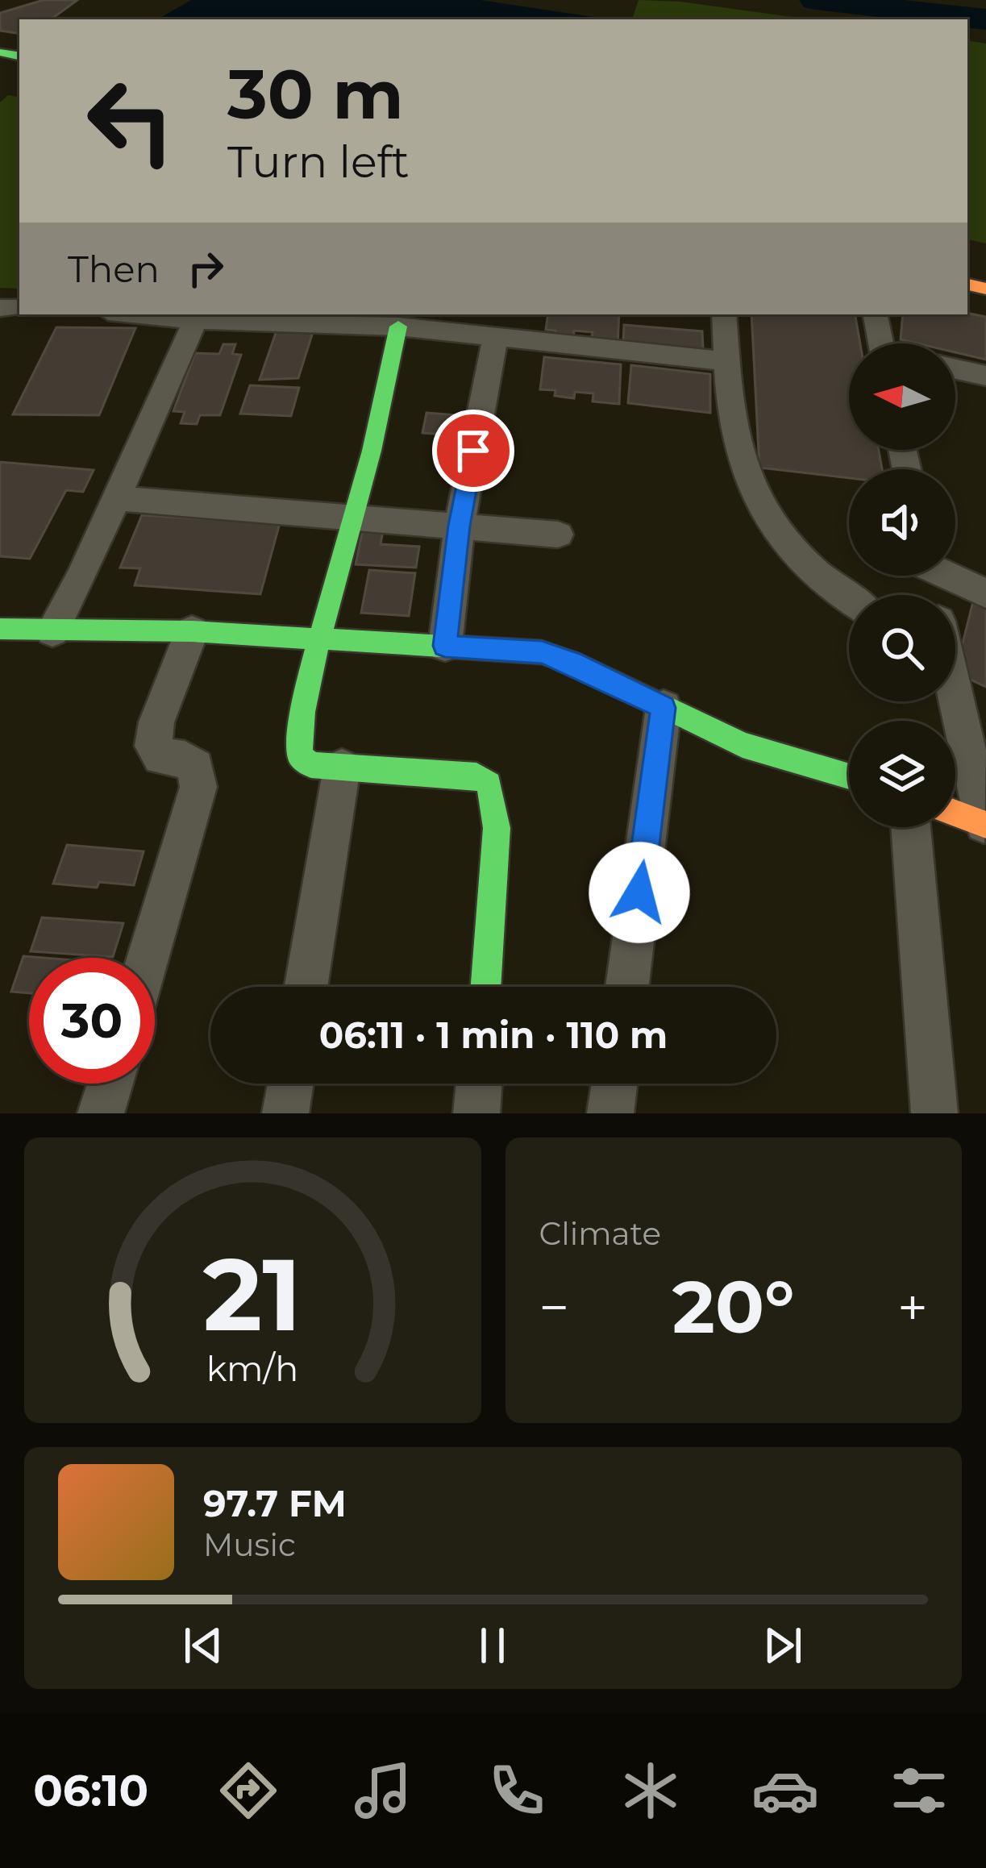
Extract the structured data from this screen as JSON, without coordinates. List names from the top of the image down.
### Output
{
  "north": "left",
  "page": {
    "turn": ["30 m", "Turn left"],
    "then": "Then",
    "limit": "30",
    "trip": "06:11 · 1 min · 110 m",
    "tile": "Climate",
    "heat": ["−", "20°", "+"],
    "song": ["97.7 FM", "Music"],
    "tabs": "06:10",
    "gauge": ["21", "km/h"]
  }
}
